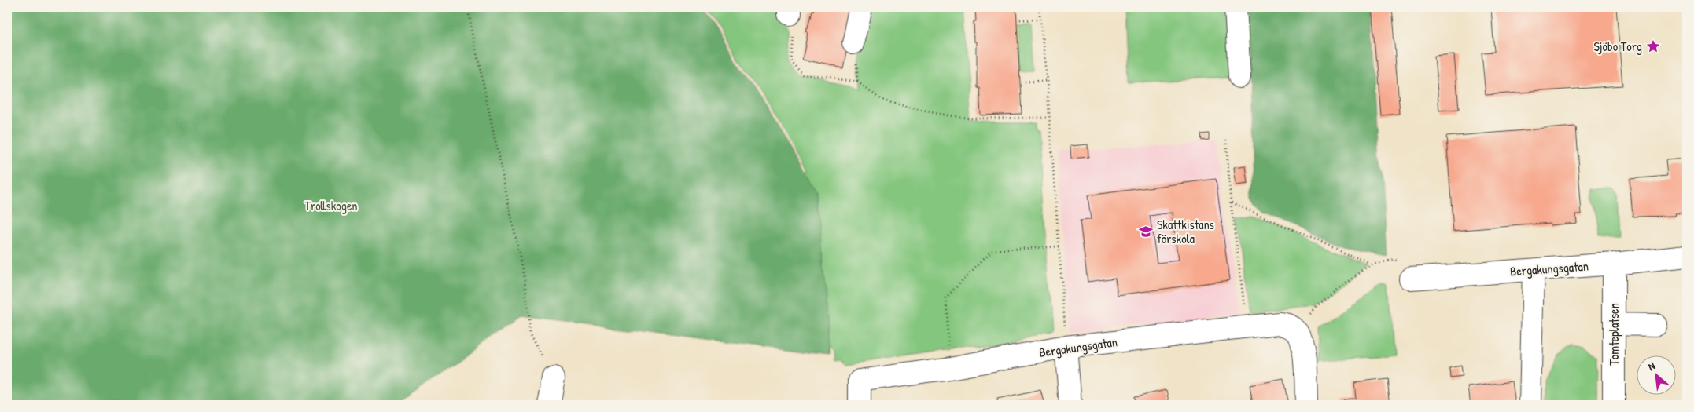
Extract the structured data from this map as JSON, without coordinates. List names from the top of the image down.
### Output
{
  "streets": {
    "street": ["Bergakungsgatan", "Tomteplatsen"]
  },
  "crossings": [
    ["Bergakungsgatan", "Tomteplatsen"]
  ],
  "parks": ["Trollskogen"],
  "places": {
    "place": ["Sjöbo Torg"],
    "school or university": ["Skattkistans förskola"]
  },
  "north": "top left"
}
